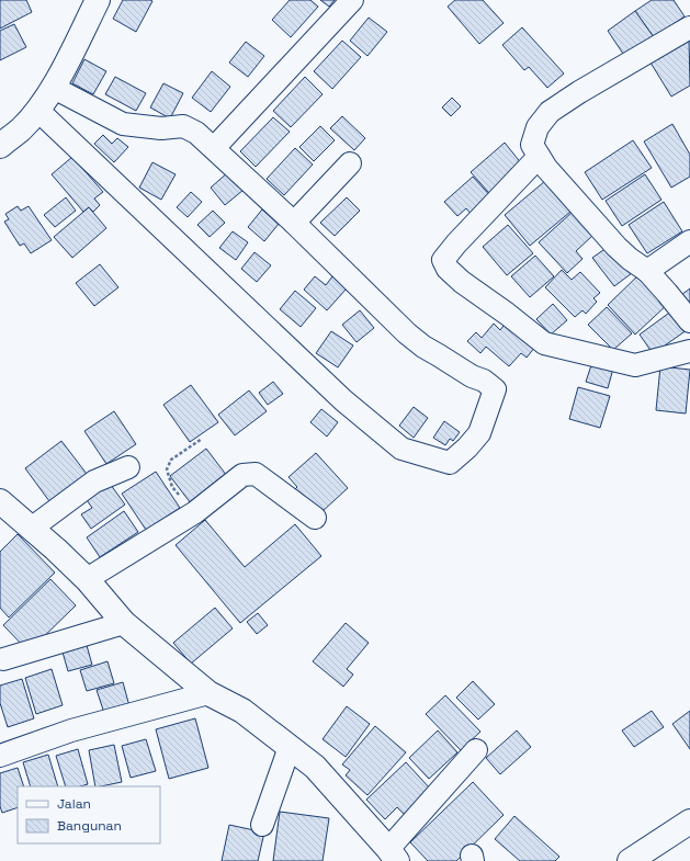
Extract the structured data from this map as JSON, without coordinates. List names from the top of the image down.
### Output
{
  "legend": ["Jalan", "Bangunan"]
}
